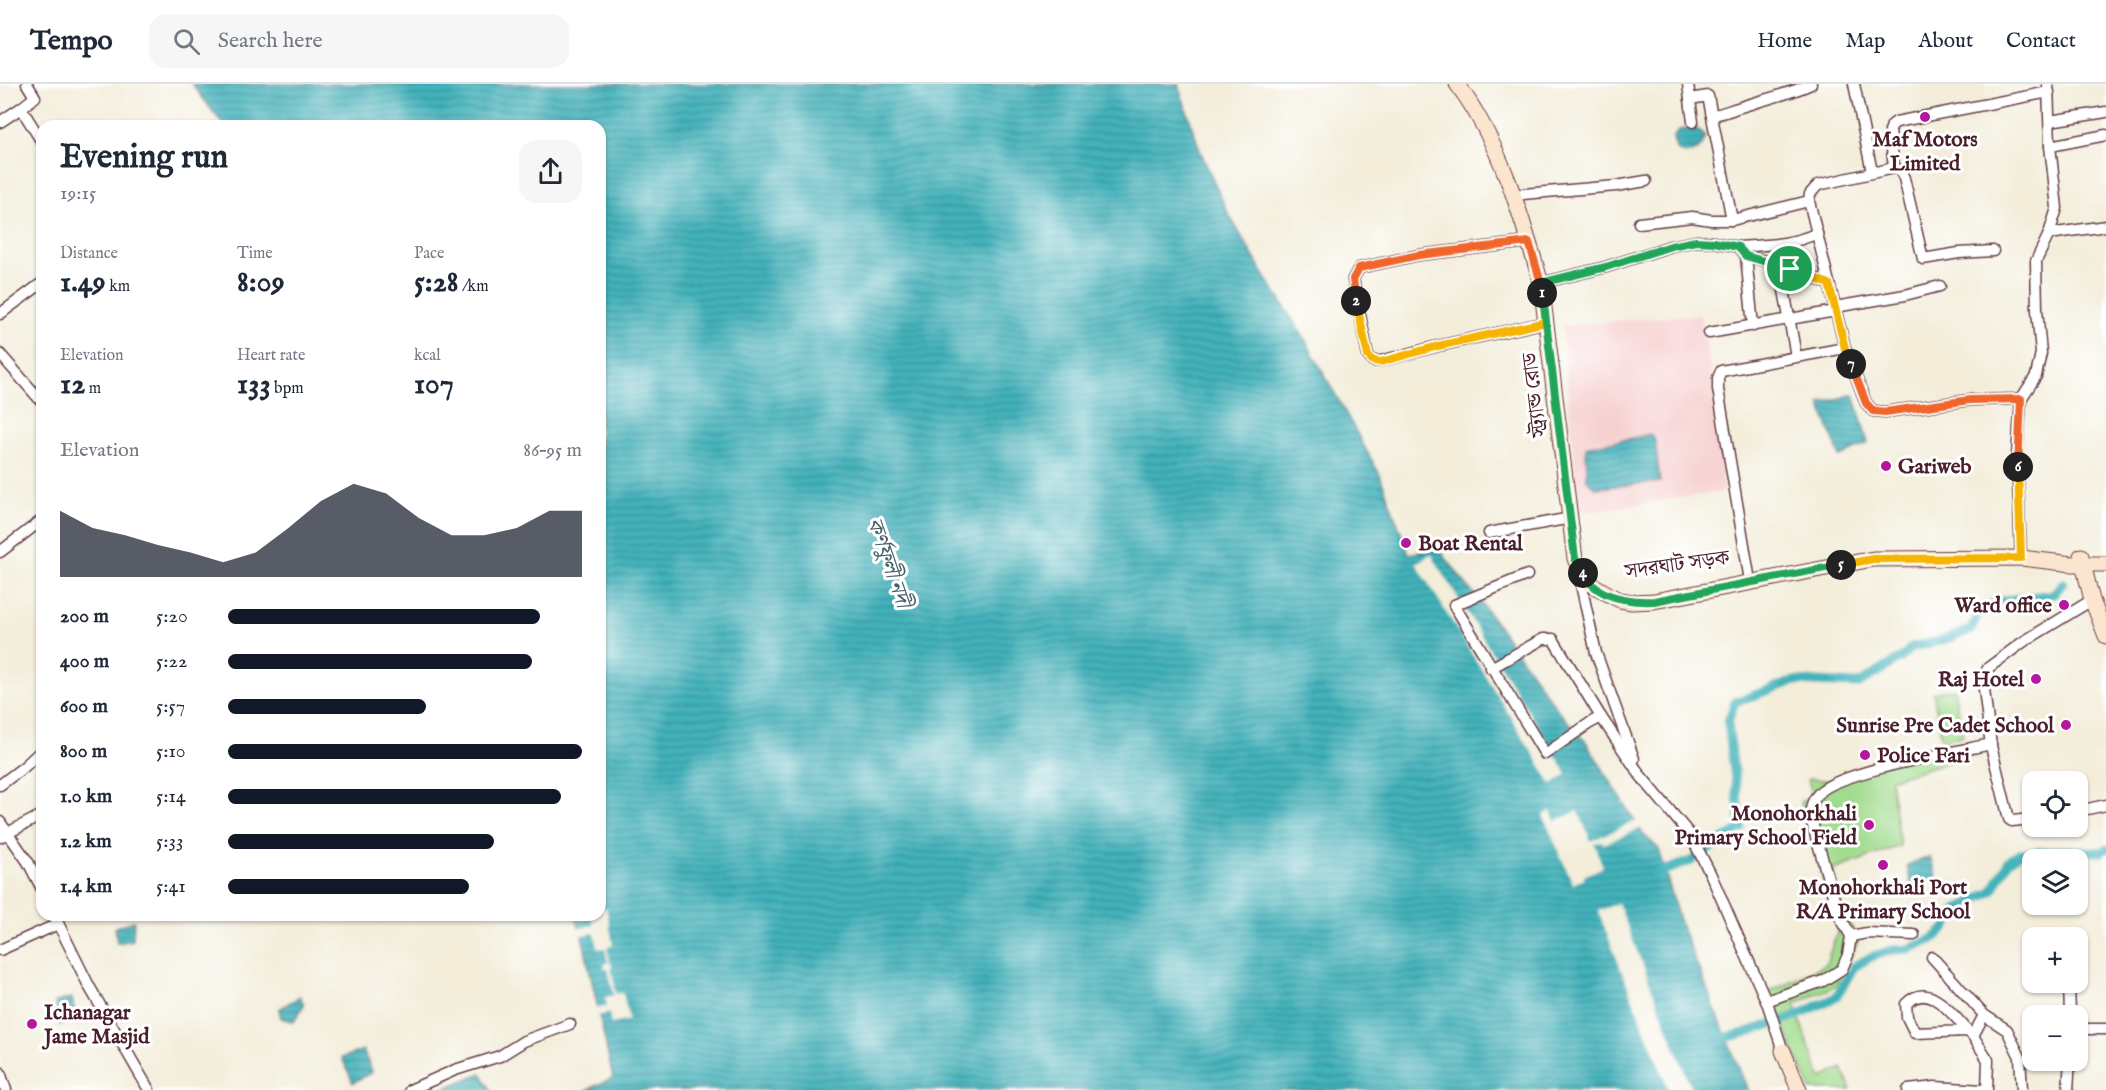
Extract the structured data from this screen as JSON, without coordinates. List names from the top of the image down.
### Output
{
  "streets": {
    "main road": ["স্ট্র্যান্ড রোড", "সদরঘাট সড়ক"]
  },
  "crossings": [
    ["স্ট্র্যান্ড রোড", "সদরঘাট সড়ক"]
  ],
  "water": ["কর্ণফুলী নদী"],
  "places": [
    "Maf Motors Limited",
    "Gariweb",
    "Boat Rental",
    "Ward office",
    "Raj Hotel",
    "Sunrise Pre Cadet School",
    "Police Fari",
    "Monohorkhali Primary School Field",
    "Monohorkhali Port R/A Primary School",
    "Ichanagar Jame Masjid"
  ],
  "page": {
    "header": "Tempo",
    "search": "Search here",
    "nav": [
      "Home",
      "Map",
      "About",
      "Contact"
    ],
    "heading": ["Evening run", "19:15"],
    "stats": [
      ["Distance", "1.49 km"],
      ["Time", "8:09"],
      ["Pace", "5:28 /km"],
      ["Elevation", "12 m"],
      ["Heart rate", "133 bpm"],
      ["kcal", "107"]
    ],
    "pins": [
      "1",
      "2",
      "7",
      "6",
      "5",
      "4"
    ],
    "chart": ["Elevation", "86–95 m"],
    "list": [
      {
        "name": "200 m",
        "note": "5:20"
      },
      {
        "name": "400 m",
        "note": "5:22"
      },
      {
        "name": "600 m",
        "note": "5:57"
      },
      {
        "name": "800 m",
        "note": "5:10"
      },
      {
        "name": "1.0 km",
        "note": "5:14"
      },
      {
        "name": "1.2 km",
        "note": "5:33"
      },
      {
        "name": "1.4 km",
        "note": "5:41"
      }
    ],
    "map_buttons": ["+", "−"]
  }
}
